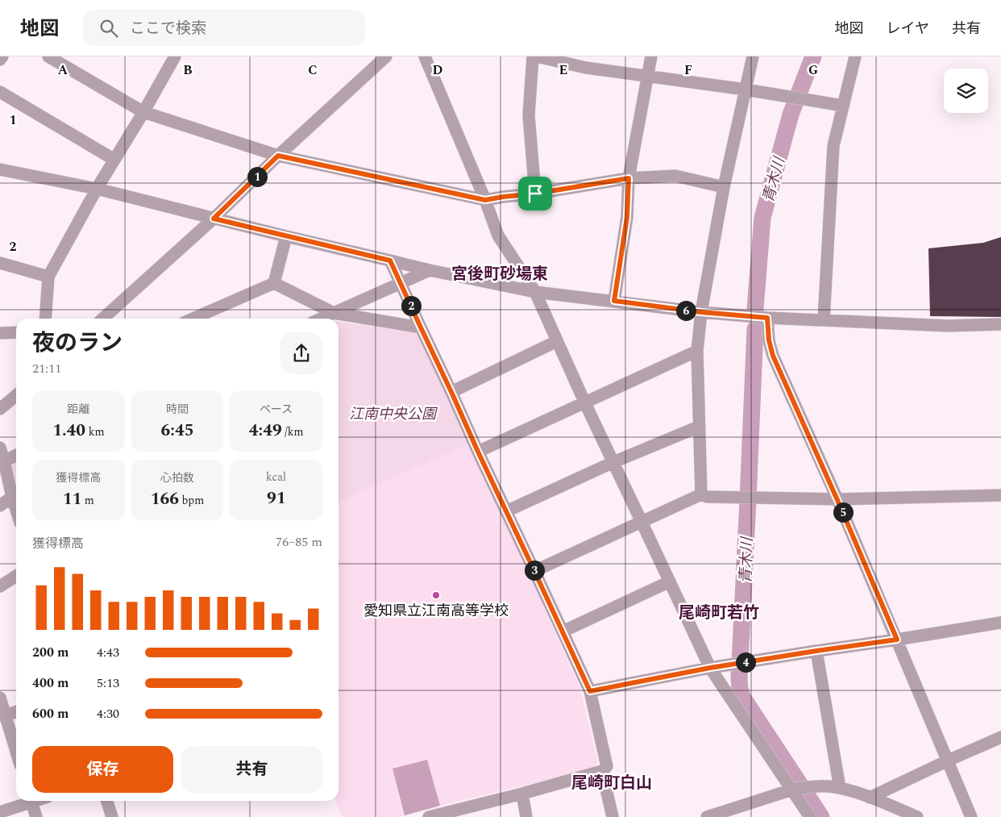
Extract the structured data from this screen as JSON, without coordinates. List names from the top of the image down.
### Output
{
  "districts": ["宮後町砂場東", "尾崎町若竹", "尾崎町白山"],
  "water": ["青木川"],
  "parks": ["江南中央公園"],
  "places": ["愛知県立江南高等学校"],
  "page": {
    "header": "地図",
    "search": "ここで検索",
    "nav": ["地図", "レイヤ", "共有"],
    "pins": [
      "1",
      "2",
      "6",
      "5",
      "3",
      "4"
    ],
    "heading": ["夜のラン", "21:11"],
    "stats": [
      ["距離", "1.40 km"],
      ["時間", "6:45"],
      ["ペース", "4:49 /km"],
      ["獲得標高", "11 m"],
      ["心拍数", "166 bpm"],
      ["kcal", "91"]
    ],
    "chart": ["獲得標高", "76–85 m"],
    "list": [
      {
        "name": "200 m",
        "note": "4:43"
      },
      {
        "name": "400 m",
        "note": "5:13"
      },
      {
        "name": "600 m",
        "note": "4:30"
      }
    ],
    "buttons": ["保存", "共有"]
  },
  "grid": {
    "columns": [
      "A",
      "B",
      "C",
      "D",
      "E",
      "F",
      "G"
    ],
    "rows": ["1", "2"]
  }
}
